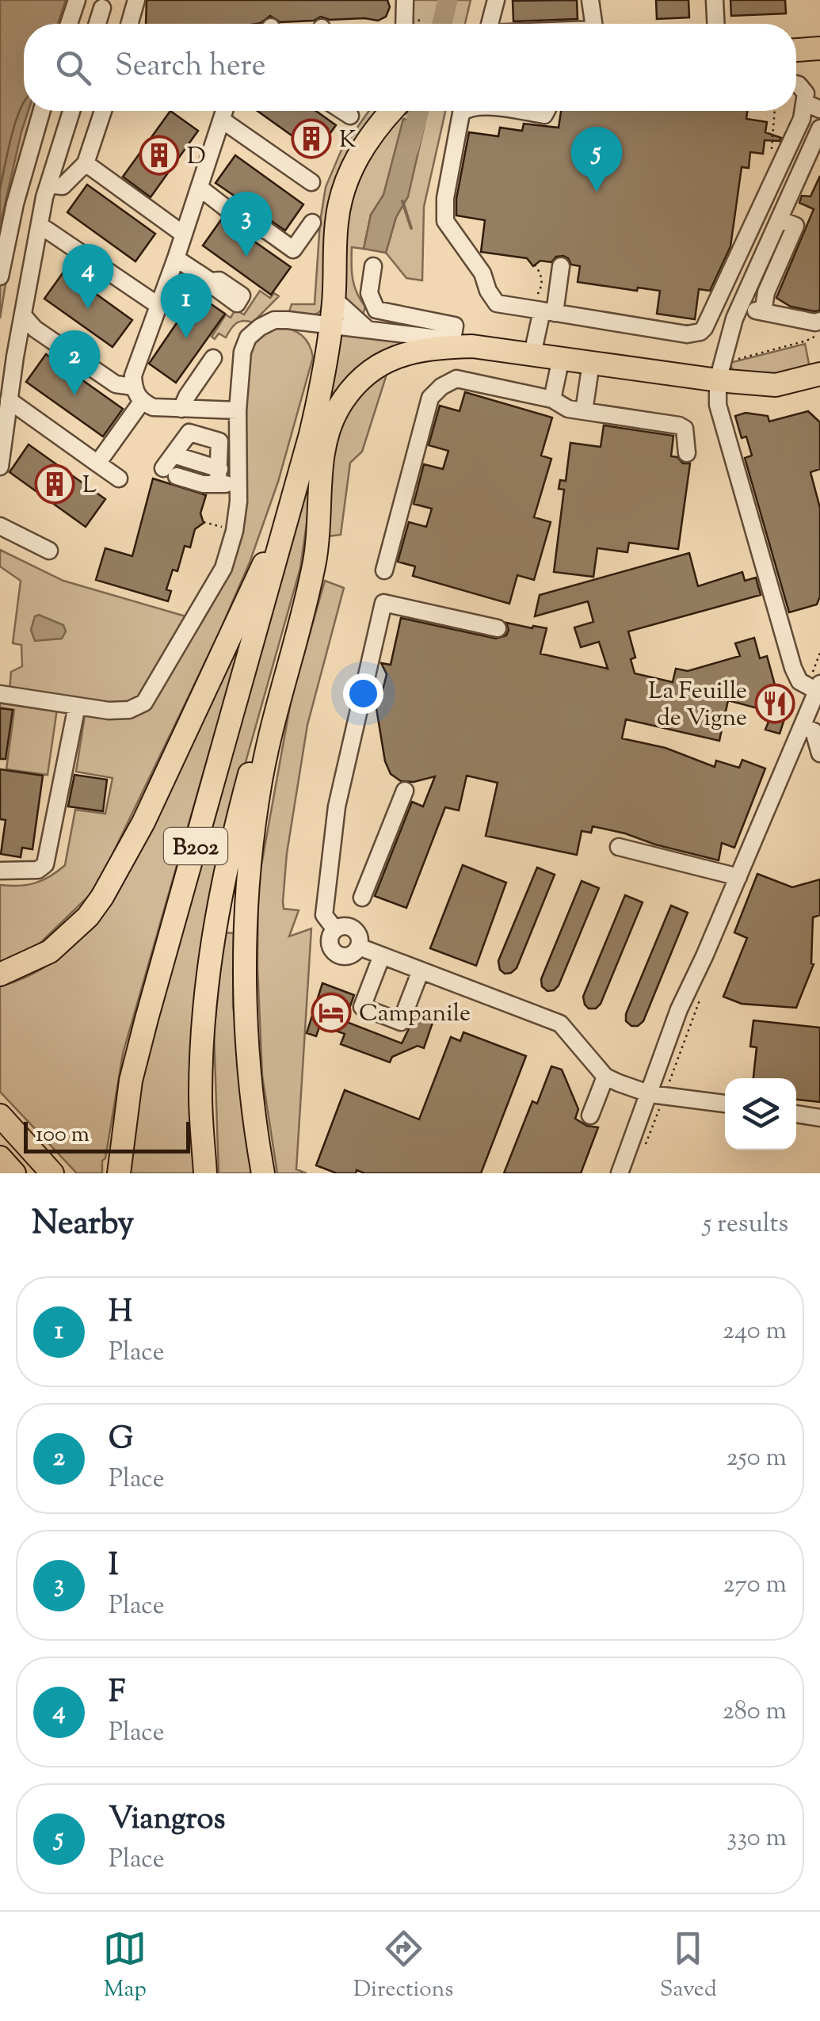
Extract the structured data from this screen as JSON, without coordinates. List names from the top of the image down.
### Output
{
  "streets": {
    "highway": ["B202"]
  },
  "places": {
    "building": ["K", "D", "L"],
    "restaurant": ["La Feuille de Vigne"],
    "hotel": ["Campanile"]
  },
  "scale_bar": "100 m",
  "page": {
    "search": "Search here",
    "pins": [
      "5",
      "3",
      "4",
      "1",
      "2"
    ],
    "scale": "100 m",
    "heading": ["Nearby", "5 results"],
    "list": [
      {
        "mark": "1",
        "name": "H",
        "note": "Place",
        "value": "240 m"
      },
      {
        "mark": "2",
        "name": "G",
        "note": "Place",
        "value": "250 m"
      },
      {
        "mark": "3",
        "name": "I",
        "note": "Place",
        "value": "270 m"
      },
      {
        "mark": "4",
        "name": "F",
        "note": "Place",
        "value": "280 m"
      },
      {
        "mark": "5",
        "name": "Viangros",
        "note": "Place",
        "value": "330 m"
      }
    ],
    "nav": ["Map", "Directions", "Saved"]
  }
}
